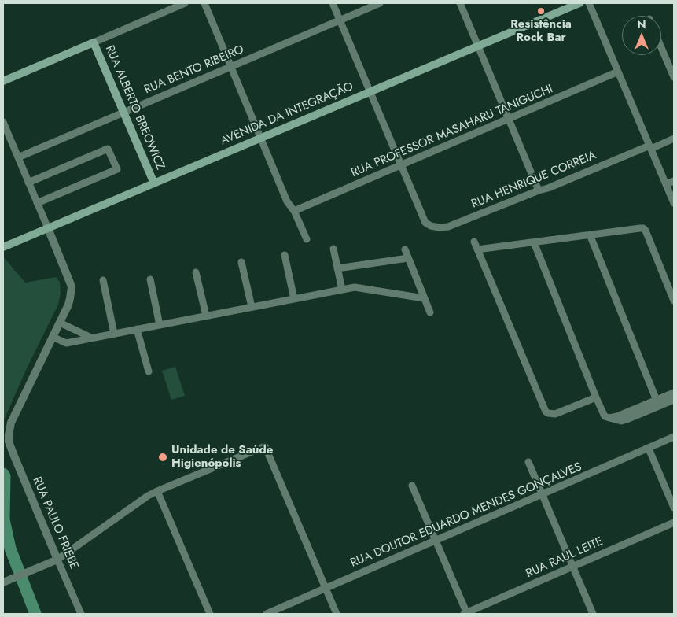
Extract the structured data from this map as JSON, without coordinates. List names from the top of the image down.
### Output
{
  "streets": {
    "main road": ["RUA ALBERTO BREOWICZ", "AVENIDA DA INTEGRAÇÃO"],
    "street": [
      "RUA BENTO RIBEIRO",
      "RUA PROFESSOR MASAHARU TANIGUCHI",
      "RUA HENRIQUE CORREIA",
      "RUA DOUTOR EDUARDO MENDES GONÇALVES",
      "RUA PAULO FRIEBE",
      "RUA RAUL LEITE"
    ]
  },
  "crossings": [
    ["RUA BENTO RIBEIRO", "RUA ALBERTO BREOWICZ"],
    ["RUA ALBERTO BREOWICZ", "AVENIDA DA INTEGRAÇÃO"],
    ["RUA PROFESSOR MASAHARU TANIGUCHI", "RUA HENRIQUE CORREIA"]
  ],
  "places": ["Resistência Rock Bar", "Unidade de Saúde Higienópolis"],
  "north": "top"
}
